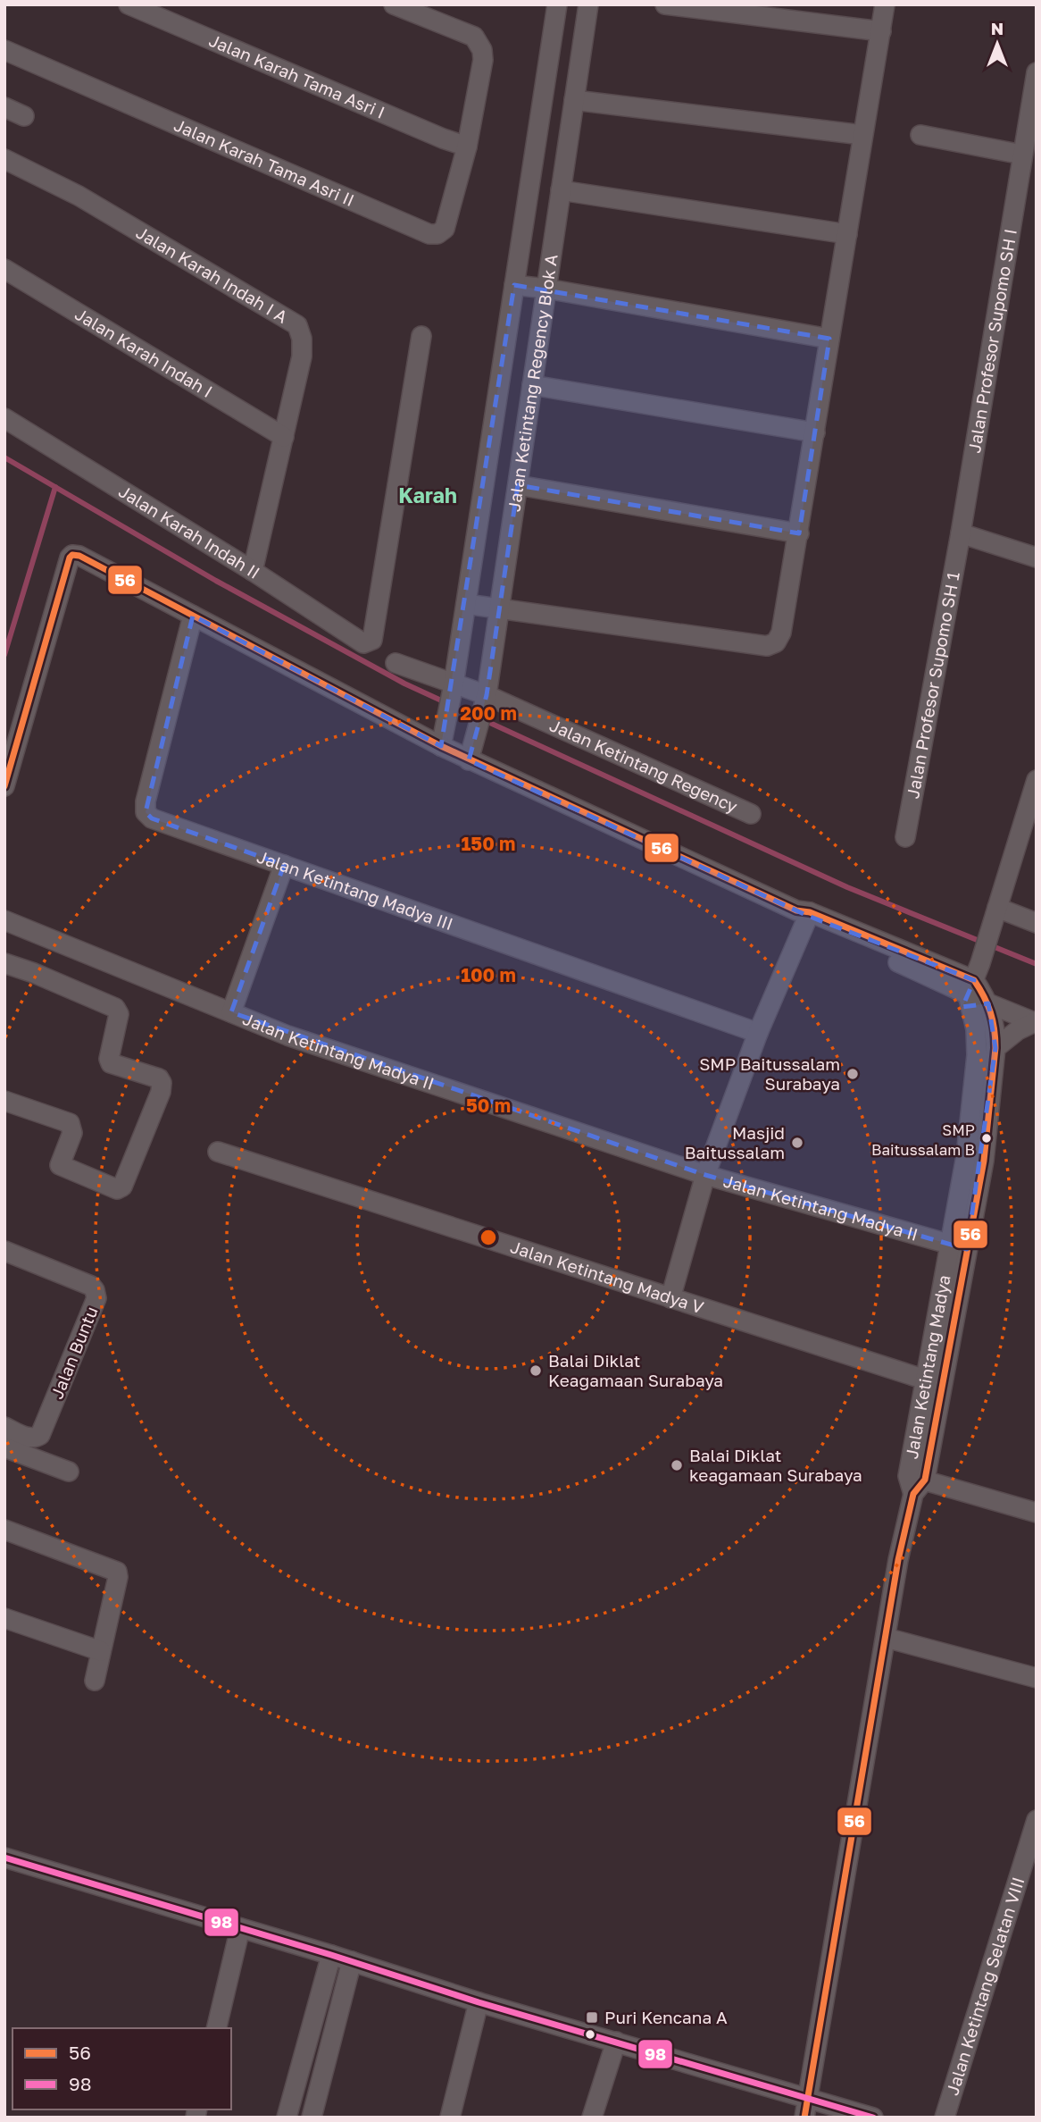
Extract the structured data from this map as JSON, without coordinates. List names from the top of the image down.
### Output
{
  "streets": {
    "street": [
      "Jalan Karah Tama Asri I",
      "Jalan Karah Tama Asri II",
      "Jalan Karah Indah I A",
      "Jalan Profesor Supomo SH I",
      "Jalan Karah Indah I",
      "Jalan Ketintang Regency Blok A",
      "Jalan Karah Indah II",
      "Jalan Profesor Supomo SH 1",
      "Jalan Ketintang Regency",
      "Jalan Ketintang Madya III",
      "Jalan Ketintang Madya II",
      "Jalan Ketintang Madya V",
      "Jalan Buntu",
      "Jalan Ketintang Madya",
      "Jalan Ketintang Selatan VIII"
    ]
  },
  "crossings": [
    ["Jalan Karah Tama Asri I", "Jalan Karah Tama Asri II"],
    ["Jalan Karah Indah I A", "Jalan Karah Indah I"],
    ["Jalan Karah Indah I A", "Jalan Karah Indah II"],
    ["Jalan Profesor Supomo SH I", "Jalan Profesor Supomo SH 1"],
    ["Jalan Ketintang Regency Blok A", "Jalan Ketintang Regency"],
    ["Jalan Ketintang Madya II", "Jalan Ketintang Madya"],
    ["Jalan Ketintang Madya V", "Jalan Ketintang Madya"]
  ],
  "districts": ["Karah"],
  "places": {
    "other": [
      "SMP Baitussalam Surabaya",
      "SMP Baitussalam B",
      "Masjid Baitussalam",
      "Balai Diklat Keagamaan Surabaya",
      "Balai Diklat keagamaan Surabaya"
    ],
    "transit": ["Puri Kencana A"]
  },
  "lines": ["transit line 56", "transit line 98"],
  "legend": ["56", "98"],
  "north": "top",
  "rings": [
    "200 m",
    "150 m",
    "100 m",
    "50 m"
  ]
}
